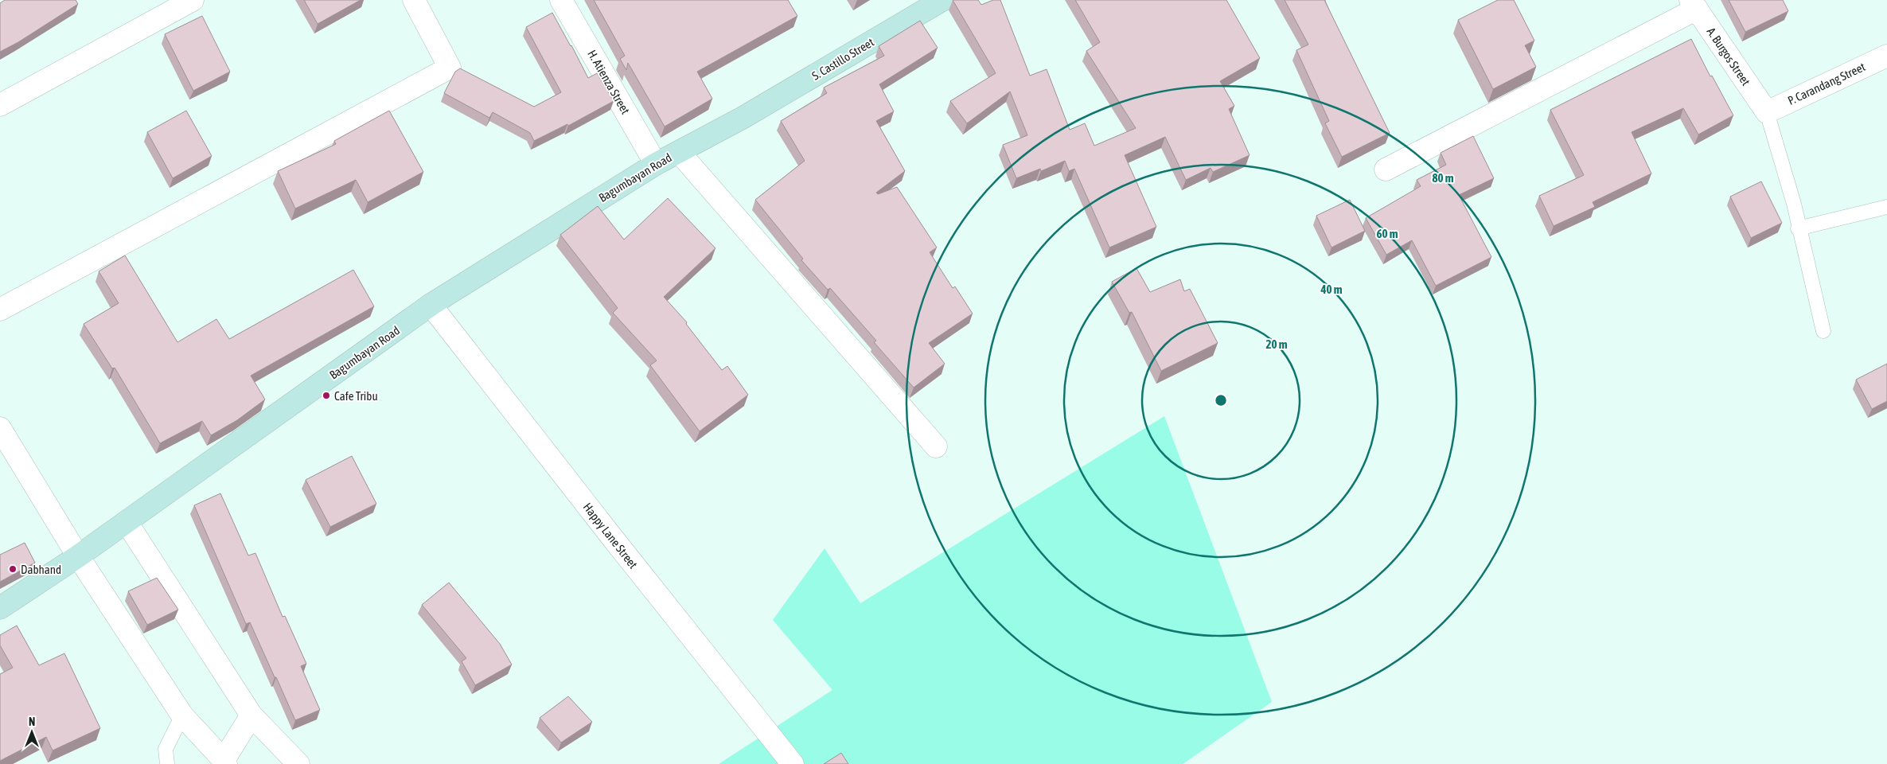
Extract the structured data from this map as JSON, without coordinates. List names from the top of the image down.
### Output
{
  "streets": {
    "street": [
      "A. Burgos Street",
      "S. Castillo Street",
      "H. Atienza Street",
      "P. Carandang Street",
      "Bagumbayan Road",
      "Happy Lane Street"
    ]
  },
  "crossings": [
    ["A. Burgos Street", "P. Carandang Street"],
    ["S. Castillo Street", "Bagumbayan Road"],
    ["H. Atienza Street", "Bagumbayan Road"],
    ["Bagumbayan Road", "Happy Lane Street"]
  ],
  "places": ["Cafe Tribu", "Dabhand"],
  "north": "top",
  "rings": [
    "80 m",
    "60 m",
    "40 m",
    "20 m"
  ]
}
